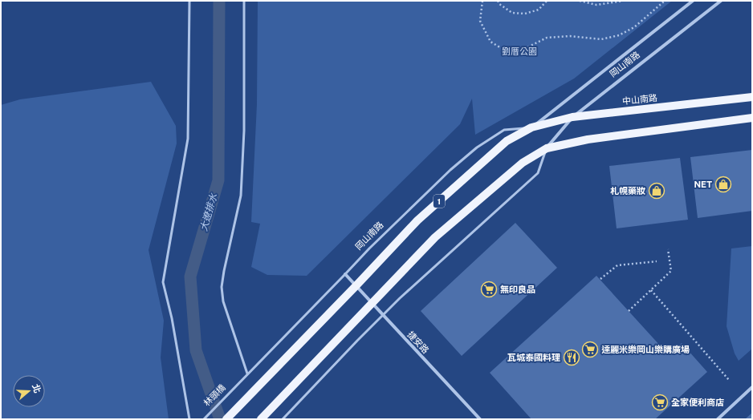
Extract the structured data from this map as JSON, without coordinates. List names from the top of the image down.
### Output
{
  "streets": {
    "main road": ["岡山南路", "中山南路", "1"],
    "street": ["捷安路"],
    "lane": ["林頭橋"]
  },
  "crossings": [
    ["岡山南路", "中山南路"],
    ["岡山南路", "捷安路"],
    ["岡山南路", "林頭橋"]
  ],
  "water": ["大遼排水"],
  "parks": ["劉厝公園"],
  "places": {
    "shop": ["NET", "札幌藥妝"],
    "supermarket": ["無印良品", "達麗米樂岡山樂購廣場", "全家便利商店"],
    "restaurant": ["瓦城泰國料理"]
  },
  "north": "right"
}
